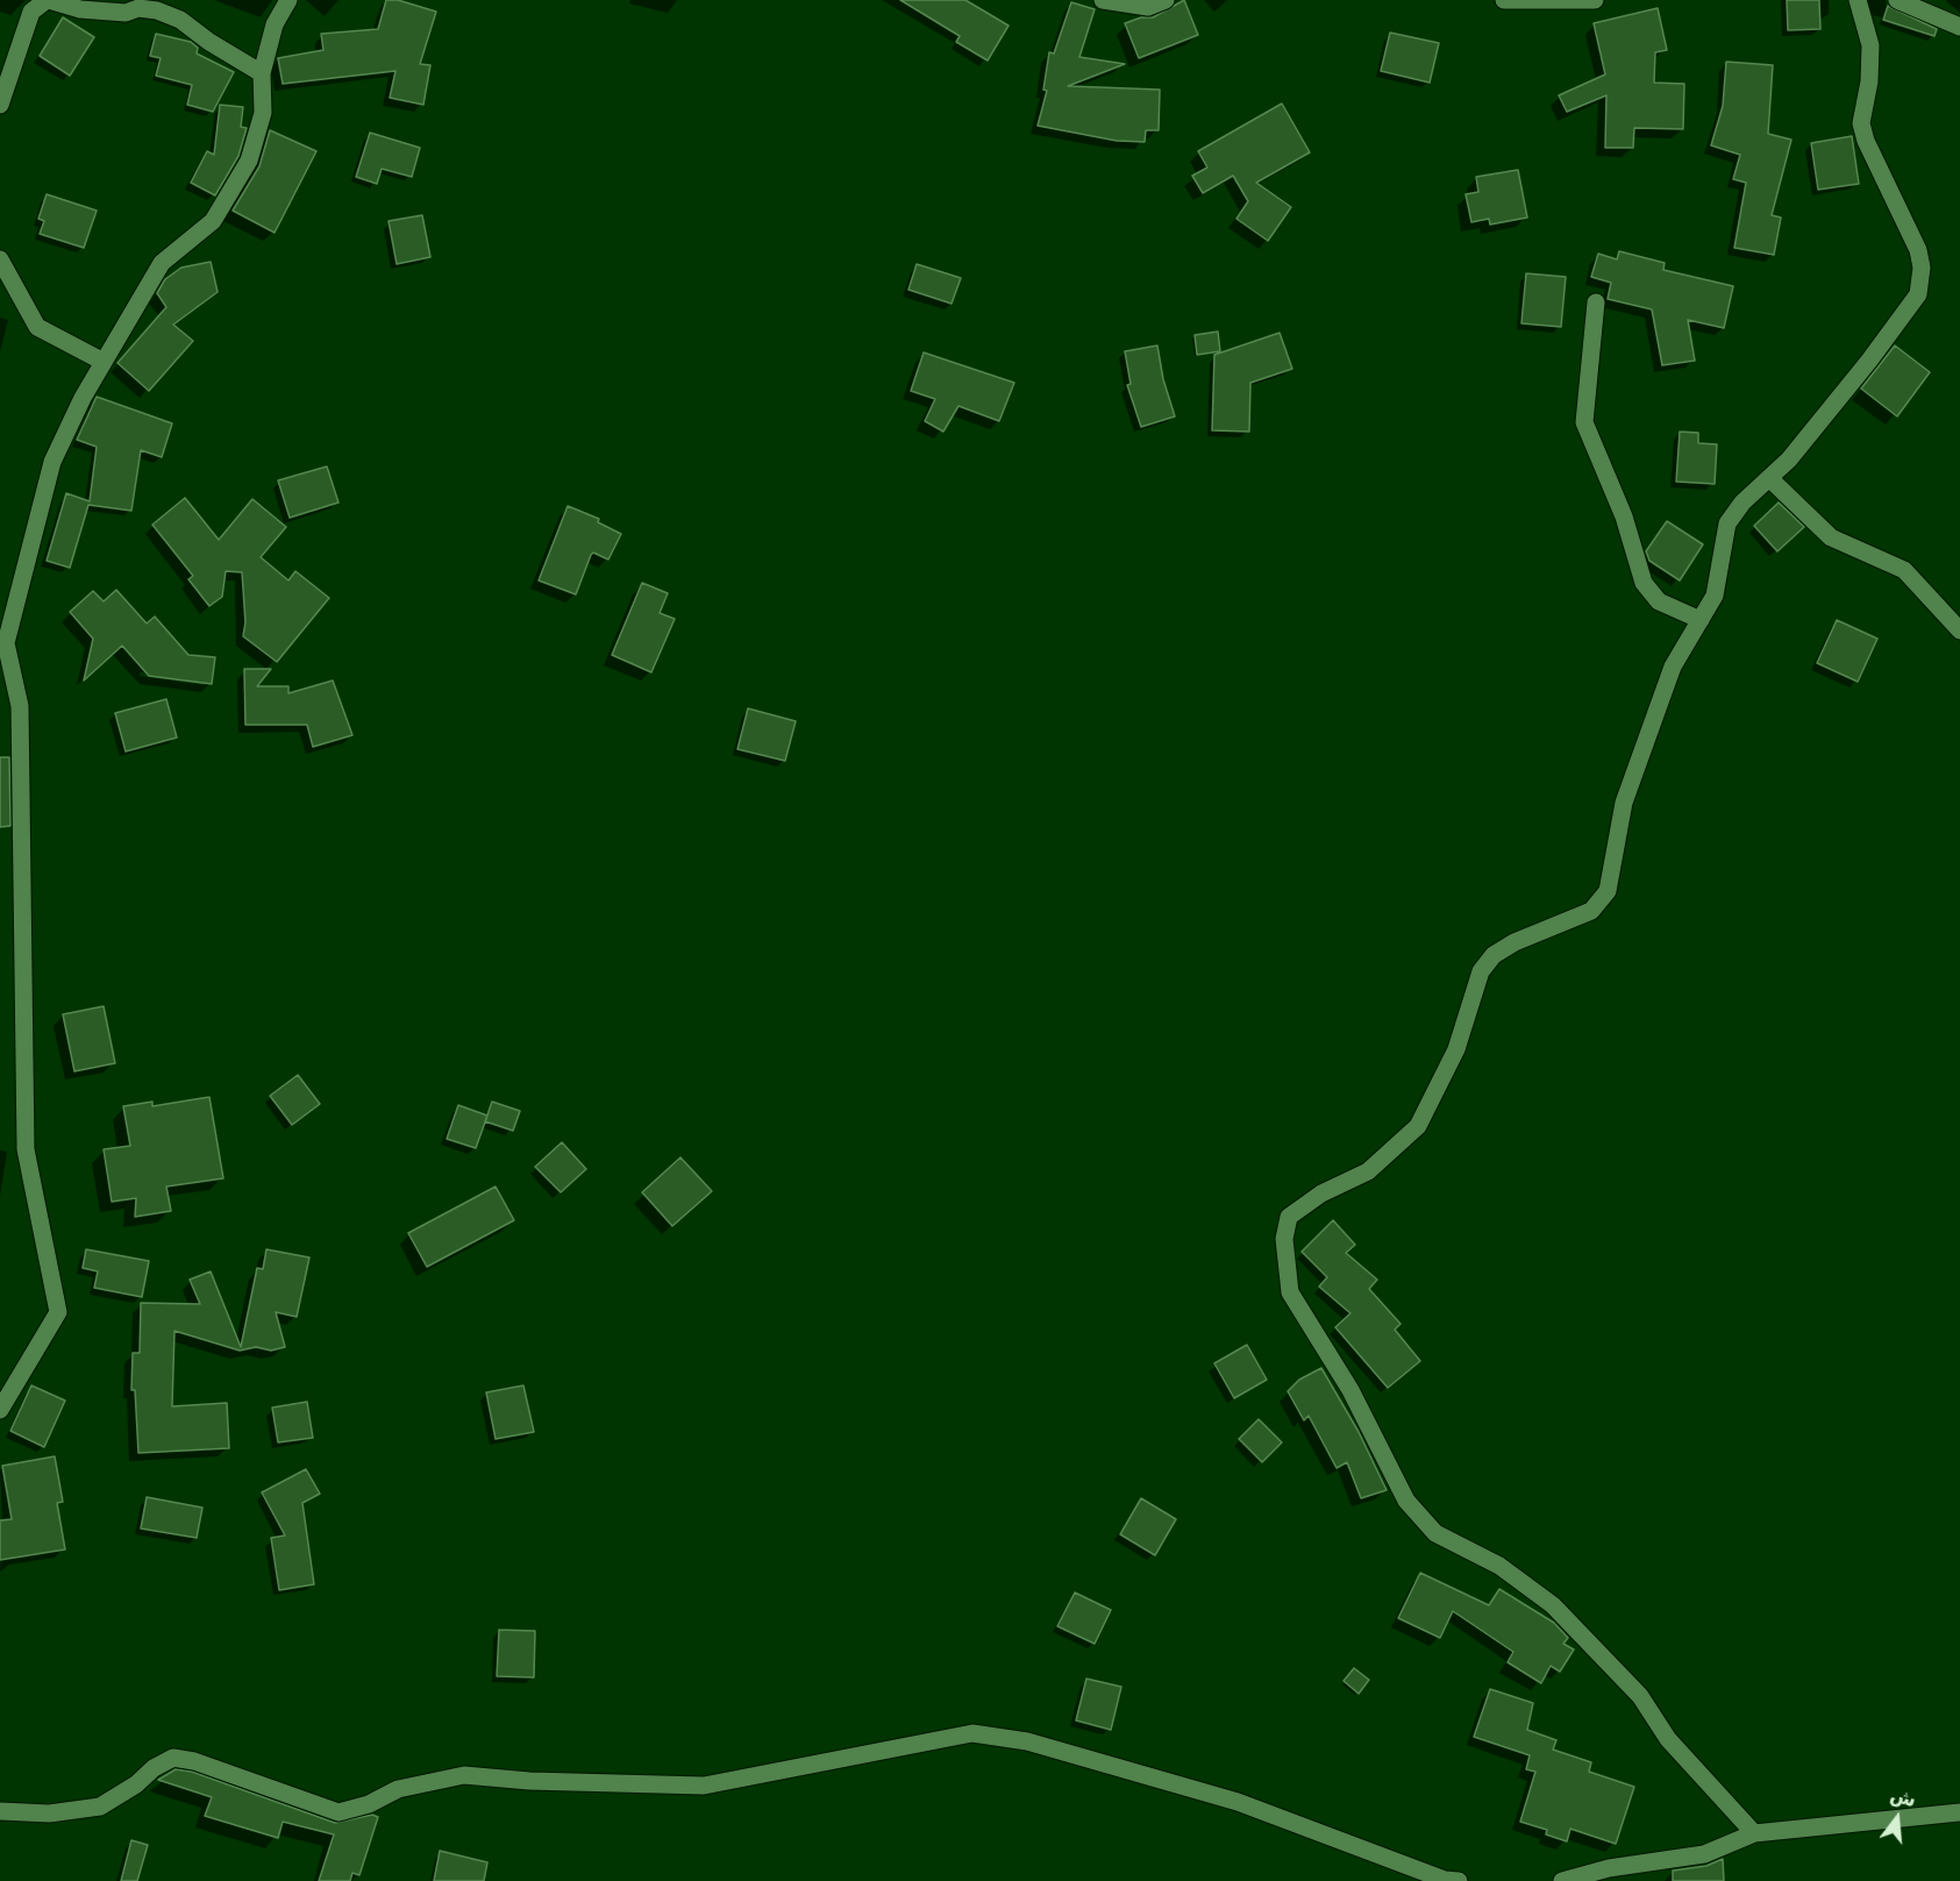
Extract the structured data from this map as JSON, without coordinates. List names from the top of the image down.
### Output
{
  "north": "top"
}
